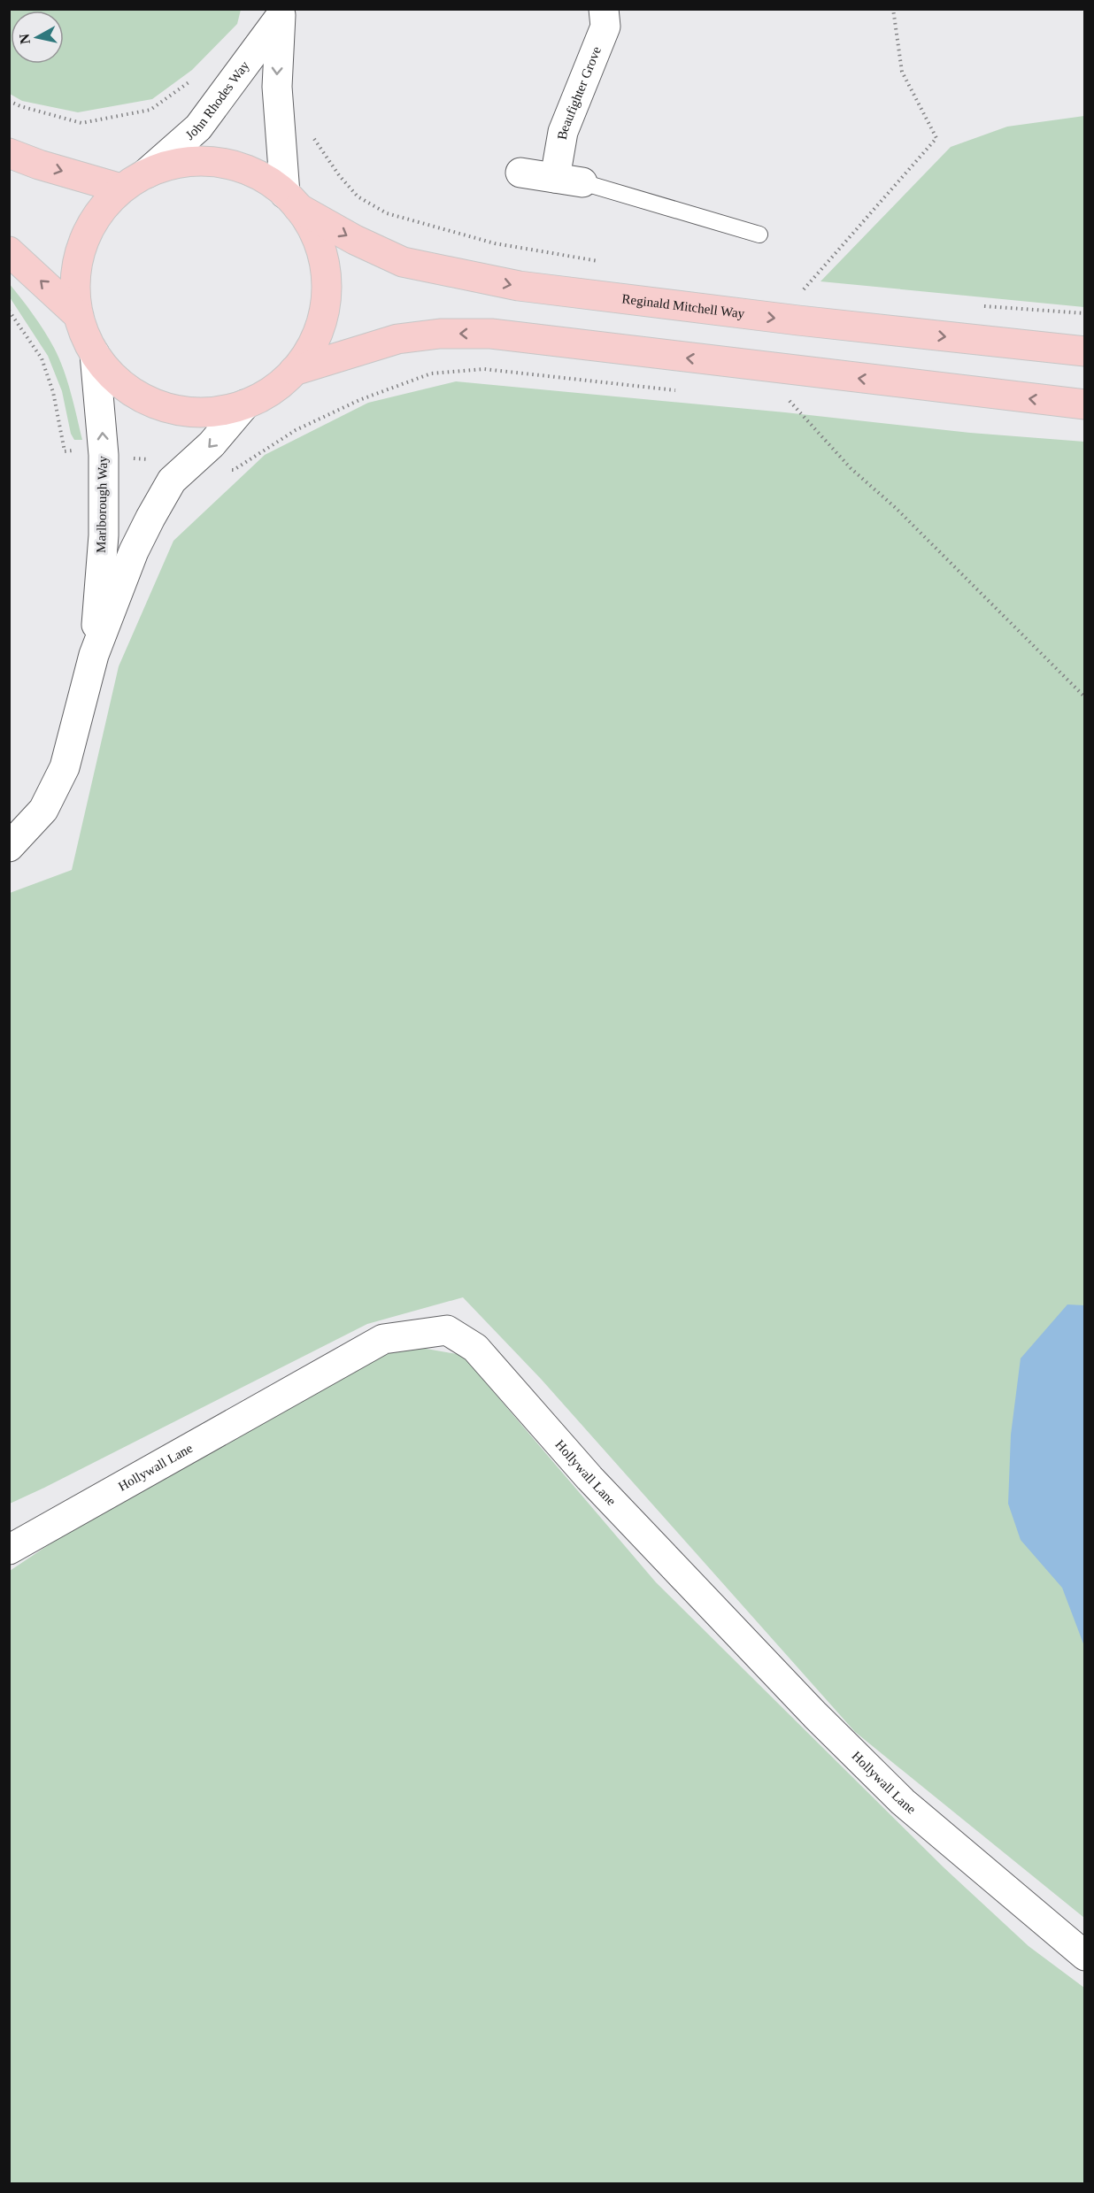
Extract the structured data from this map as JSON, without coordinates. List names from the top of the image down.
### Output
{
  "streets": {
    "main road": ["Reginald Mitchell Way"],
    "street": [
      "Beaufighter Grove",
      "John Rhodes Way",
      "Marlborough Way",
      "Hollywall Lane"
    ]
  },
  "crossings": [
    ["John Rhodes Way", "Reginald Mitchell Way"]
  ],
  "one_way": ["John Rhodes Way"],
  "north": "left"
}
